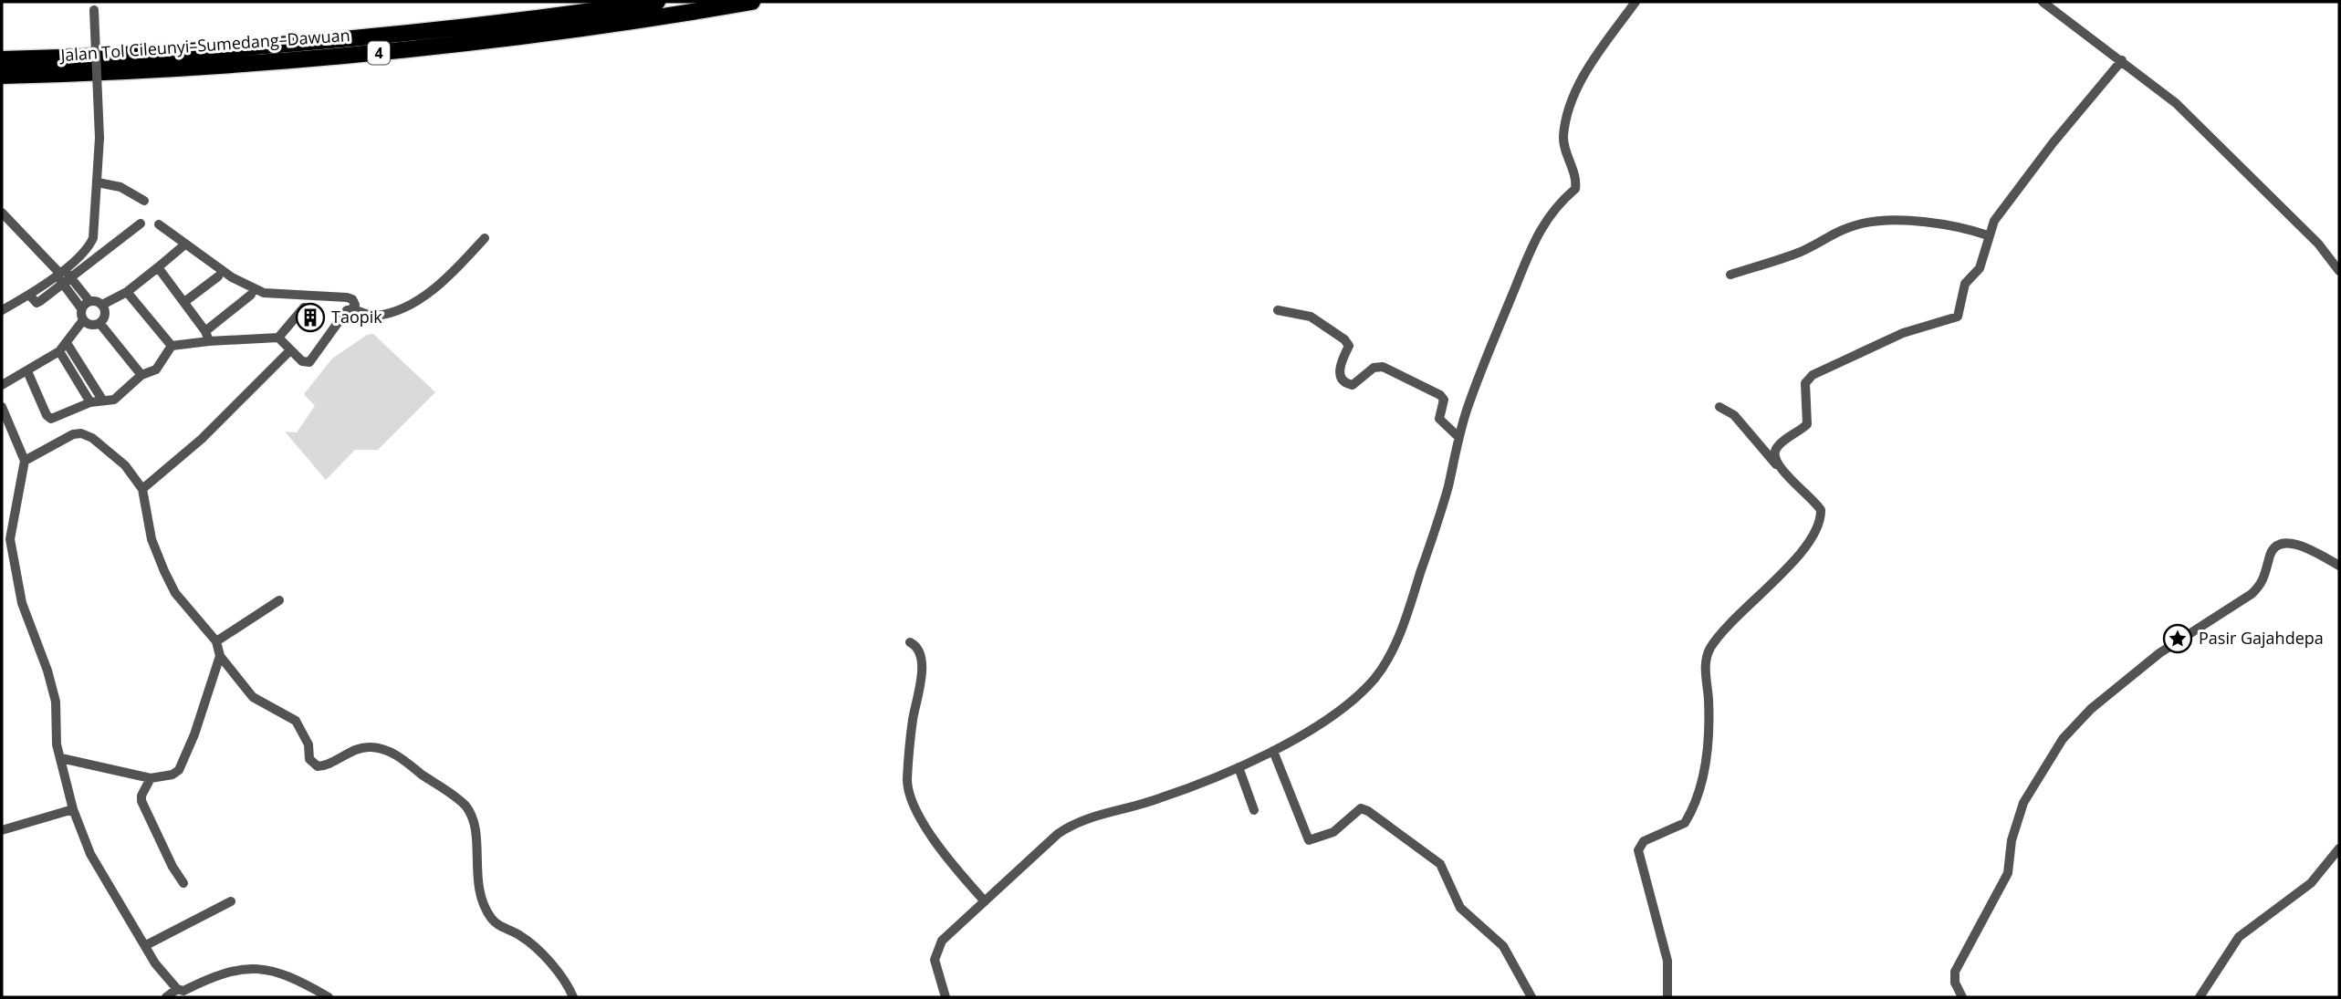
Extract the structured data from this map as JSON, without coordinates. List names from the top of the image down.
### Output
{
  "streets": {
    "highway": ["Jalan Tol Cileunyi–Sumedang–Dawuan", "4"]
  },
  "places": {
    "building": ["Taopik"],
    "place": ["Pasir Gajahdepa"]
  }
}
